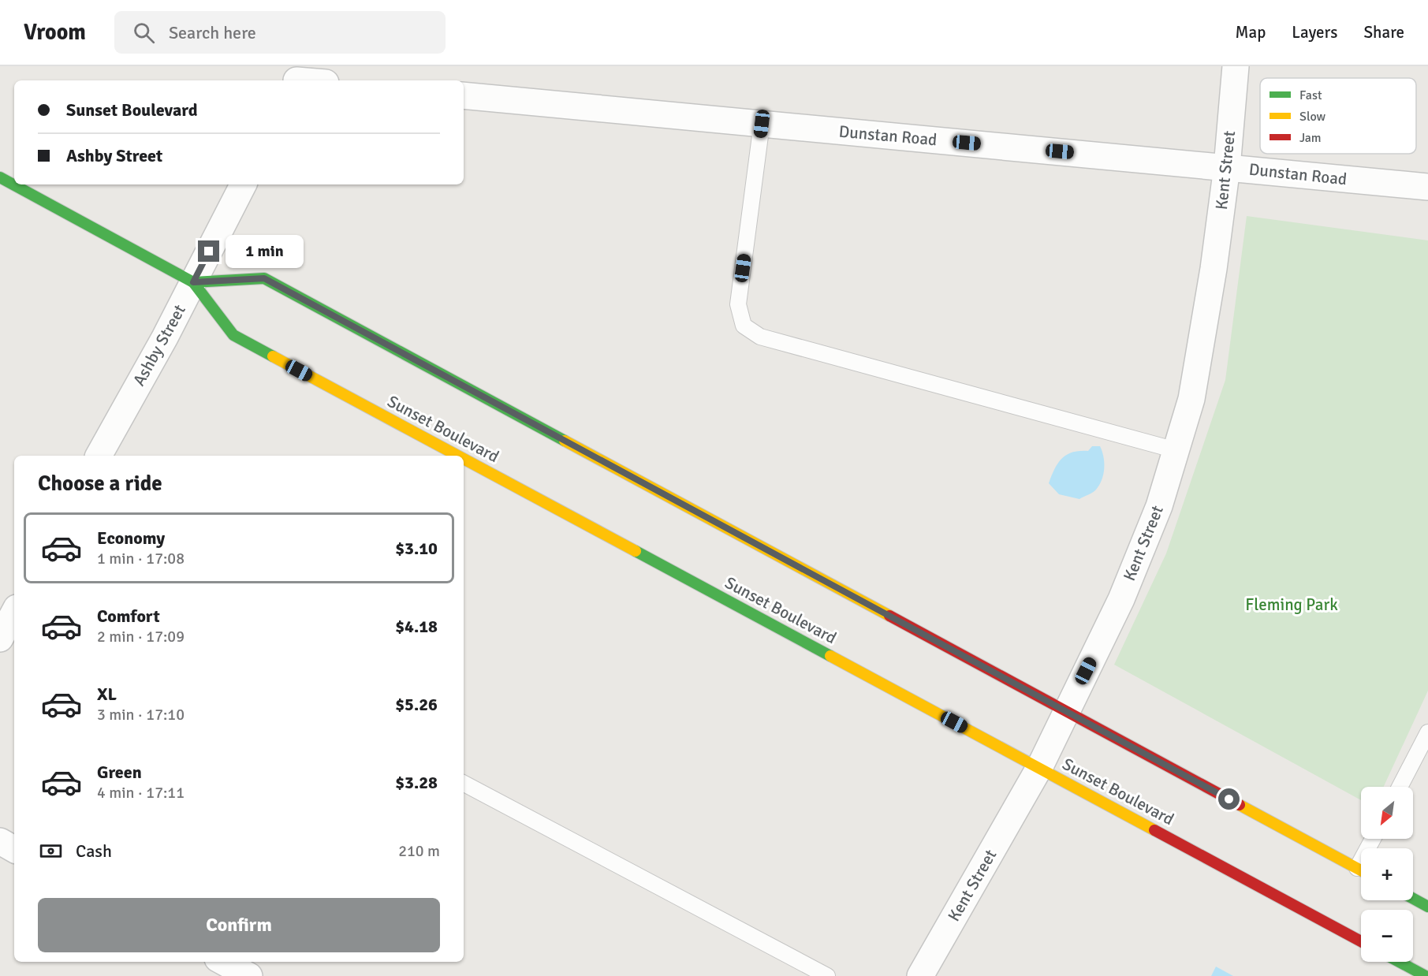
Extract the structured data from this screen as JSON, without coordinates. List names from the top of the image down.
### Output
{
  "streets": {
    "street": [
      "Dunstan Road",
      "Kent Street",
      "Ashby Street",
      "Sunset Boulevard"
    ]
  },
  "crossings": [
    ["Dunstan Road", "Kent Street"],
    ["Kent Street", "Sunset Boulevard"],
    ["Ashby Street", "Sunset Boulevard"]
  ],
  "parks": ["Fleming Park"],
  "legend": ["Fast", "Slow", "Jam"],
  "north": "bottom left",
  "page": {
    "header": "Vroom",
    "search": "Search here",
    "nav": ["Map", "Layers", "Share"],
    "banner": ["Sunset Boulevard", "Ashby Street"],
    "bubble": "1 min",
    "heading": "Choose a ride",
    "list": [
      {
        "name": "Economy",
        "note": "1 min · 17:08",
        "value": "$3.10"
      },
      {
        "name": "Comfort",
        "note": "2 min · 17:09",
        "value": "$4.18"
      },
      {
        "name": "XL",
        "note": "3 min · 17:10",
        "value": "$5.26"
      },
      {
        "name": "Green",
        "note": "4 min · 17:11",
        "value": "$3.28"
      }
    ],
    "map_buttons": ["+", "−"],
    "pay": ["Cash", "210 m"],
    "buttons": "Confirm"
  }
}
